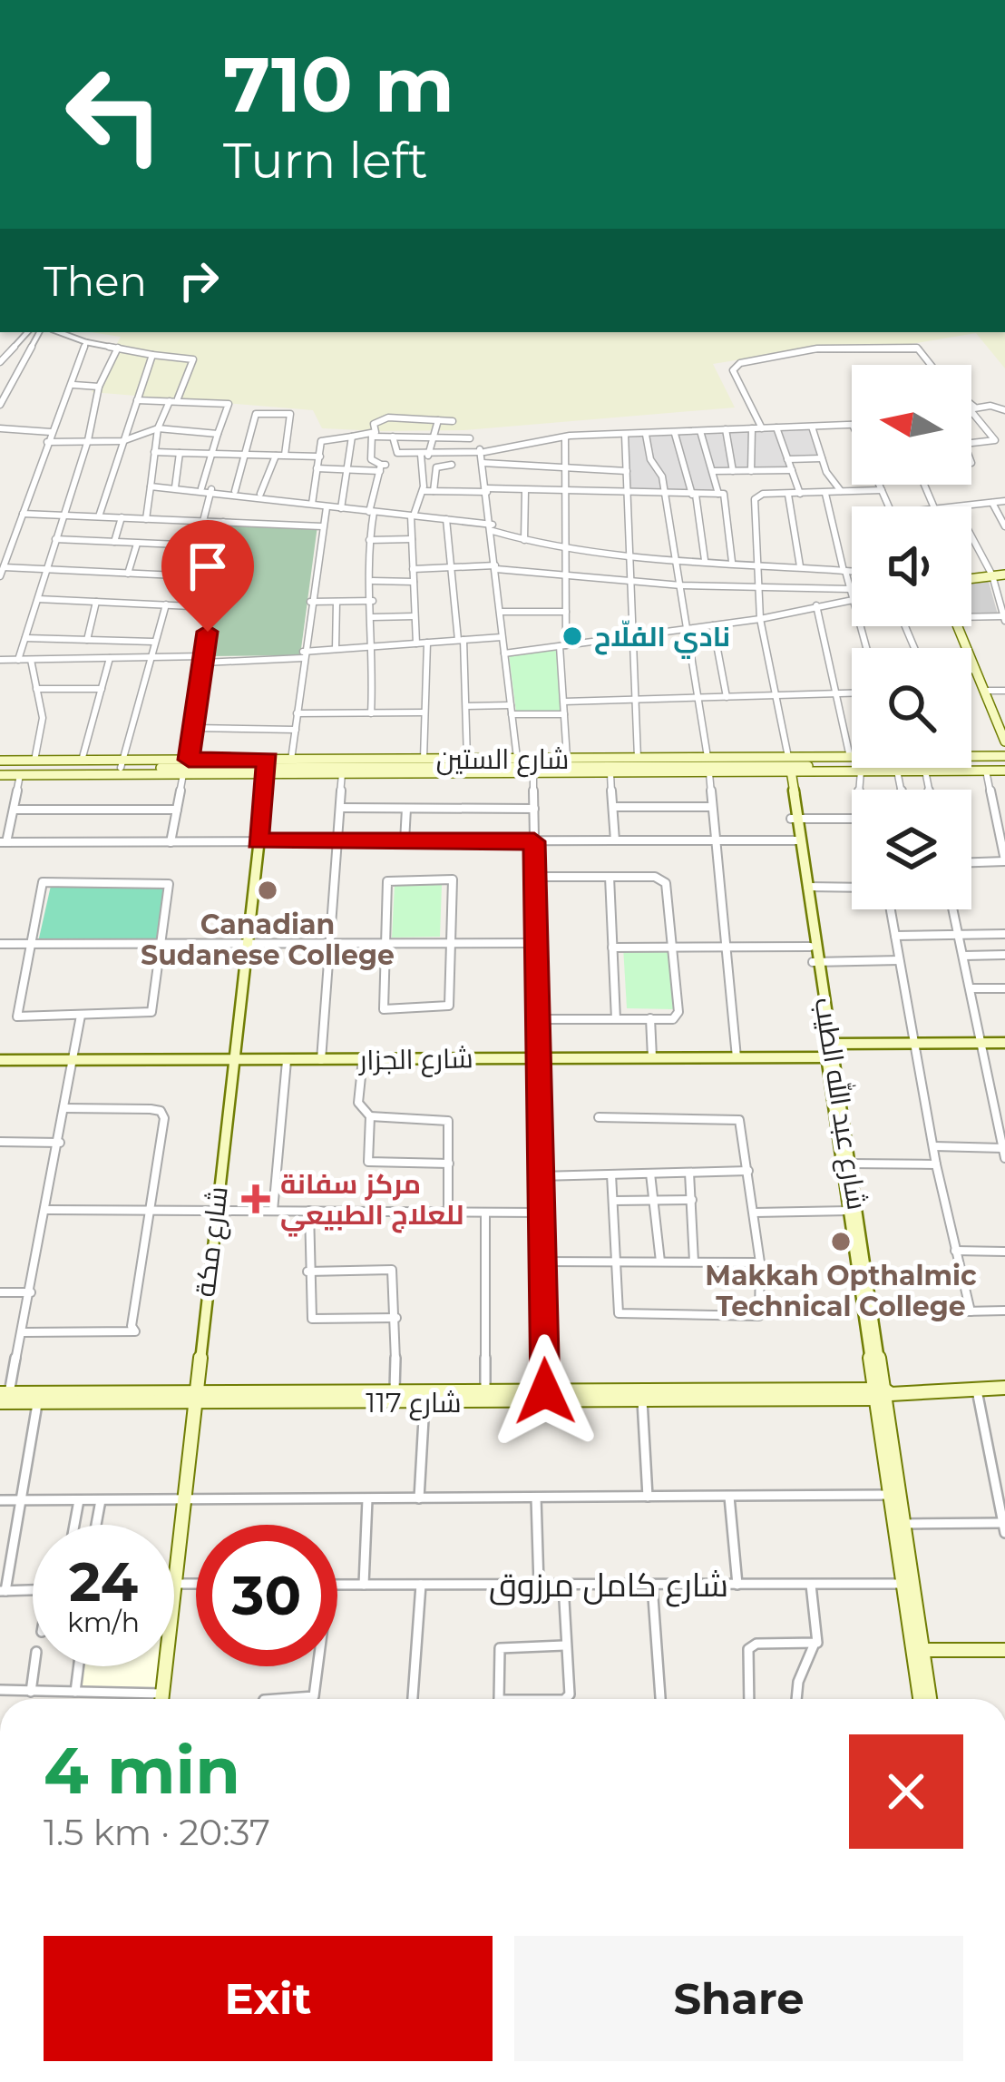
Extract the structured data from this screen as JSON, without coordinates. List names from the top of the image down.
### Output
{
  "streets": {
    "street": [
      "شارع الستين",
      "شارع الجزار",
      "شارع عبد الله الطيب",
      "شارع مكة",
      "شارع 117",
      "شارع كامل مرزوق"
    ]
  },
  "crossings": [
    ["شارع الستين", "شارع عبد الله الطيب"],
    ["شارع الستين", "شارع مكة"],
    ["شارع الجزار", "شارع عبد الله الطيب"],
    ["شارع الجزار", "شارع مكة"],
    ["شارع عبد الله الطيب", "شارع 117"],
    ["شارع عبد الله الطيب", "شارع كامل مرزوق"],
    ["شارع مكة", "شارع 117"]
  ],
  "places": {
    "other": ["نادي الفلّاح", "Canadian Sudanese College", "Makkah Opthalmic Technical College"],
    "health": ["مركز سفانة للعلاج الطبيعي"]
  },
  "north": "left",
  "page": {
    "turn": ["710 m", "Turn left"],
    "then": "Then",
    "speed": "24 km/h",
    "limit": "30",
    "heading": ["4 min", "1.5 km · 20:37"],
    "buttons": ["Exit", "Share"]
  }
}
